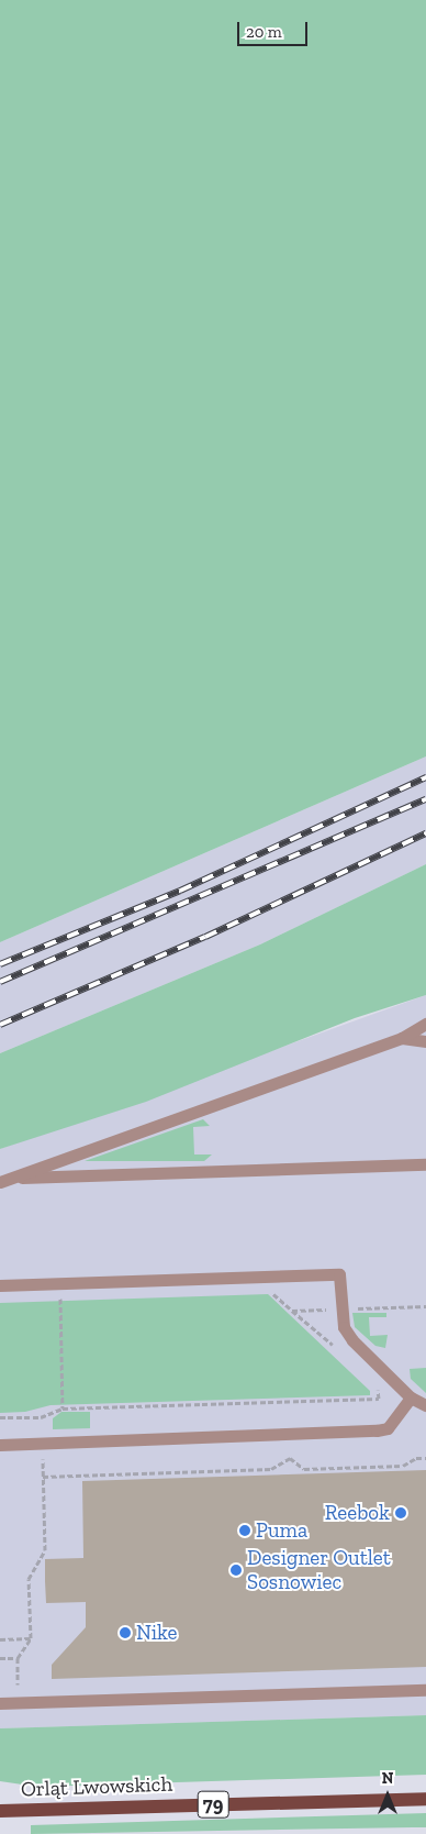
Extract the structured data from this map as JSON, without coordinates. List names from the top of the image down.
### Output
{
  "streets": {
    "main road": ["Orląt Lwowskich", "79"]
  },
  "places": [
    "Reebok",
    "Puma",
    "Designer Outlet Sosnowiec",
    "Nike"
  ],
  "scale_bar": "20 m",
  "north": "top"
}
